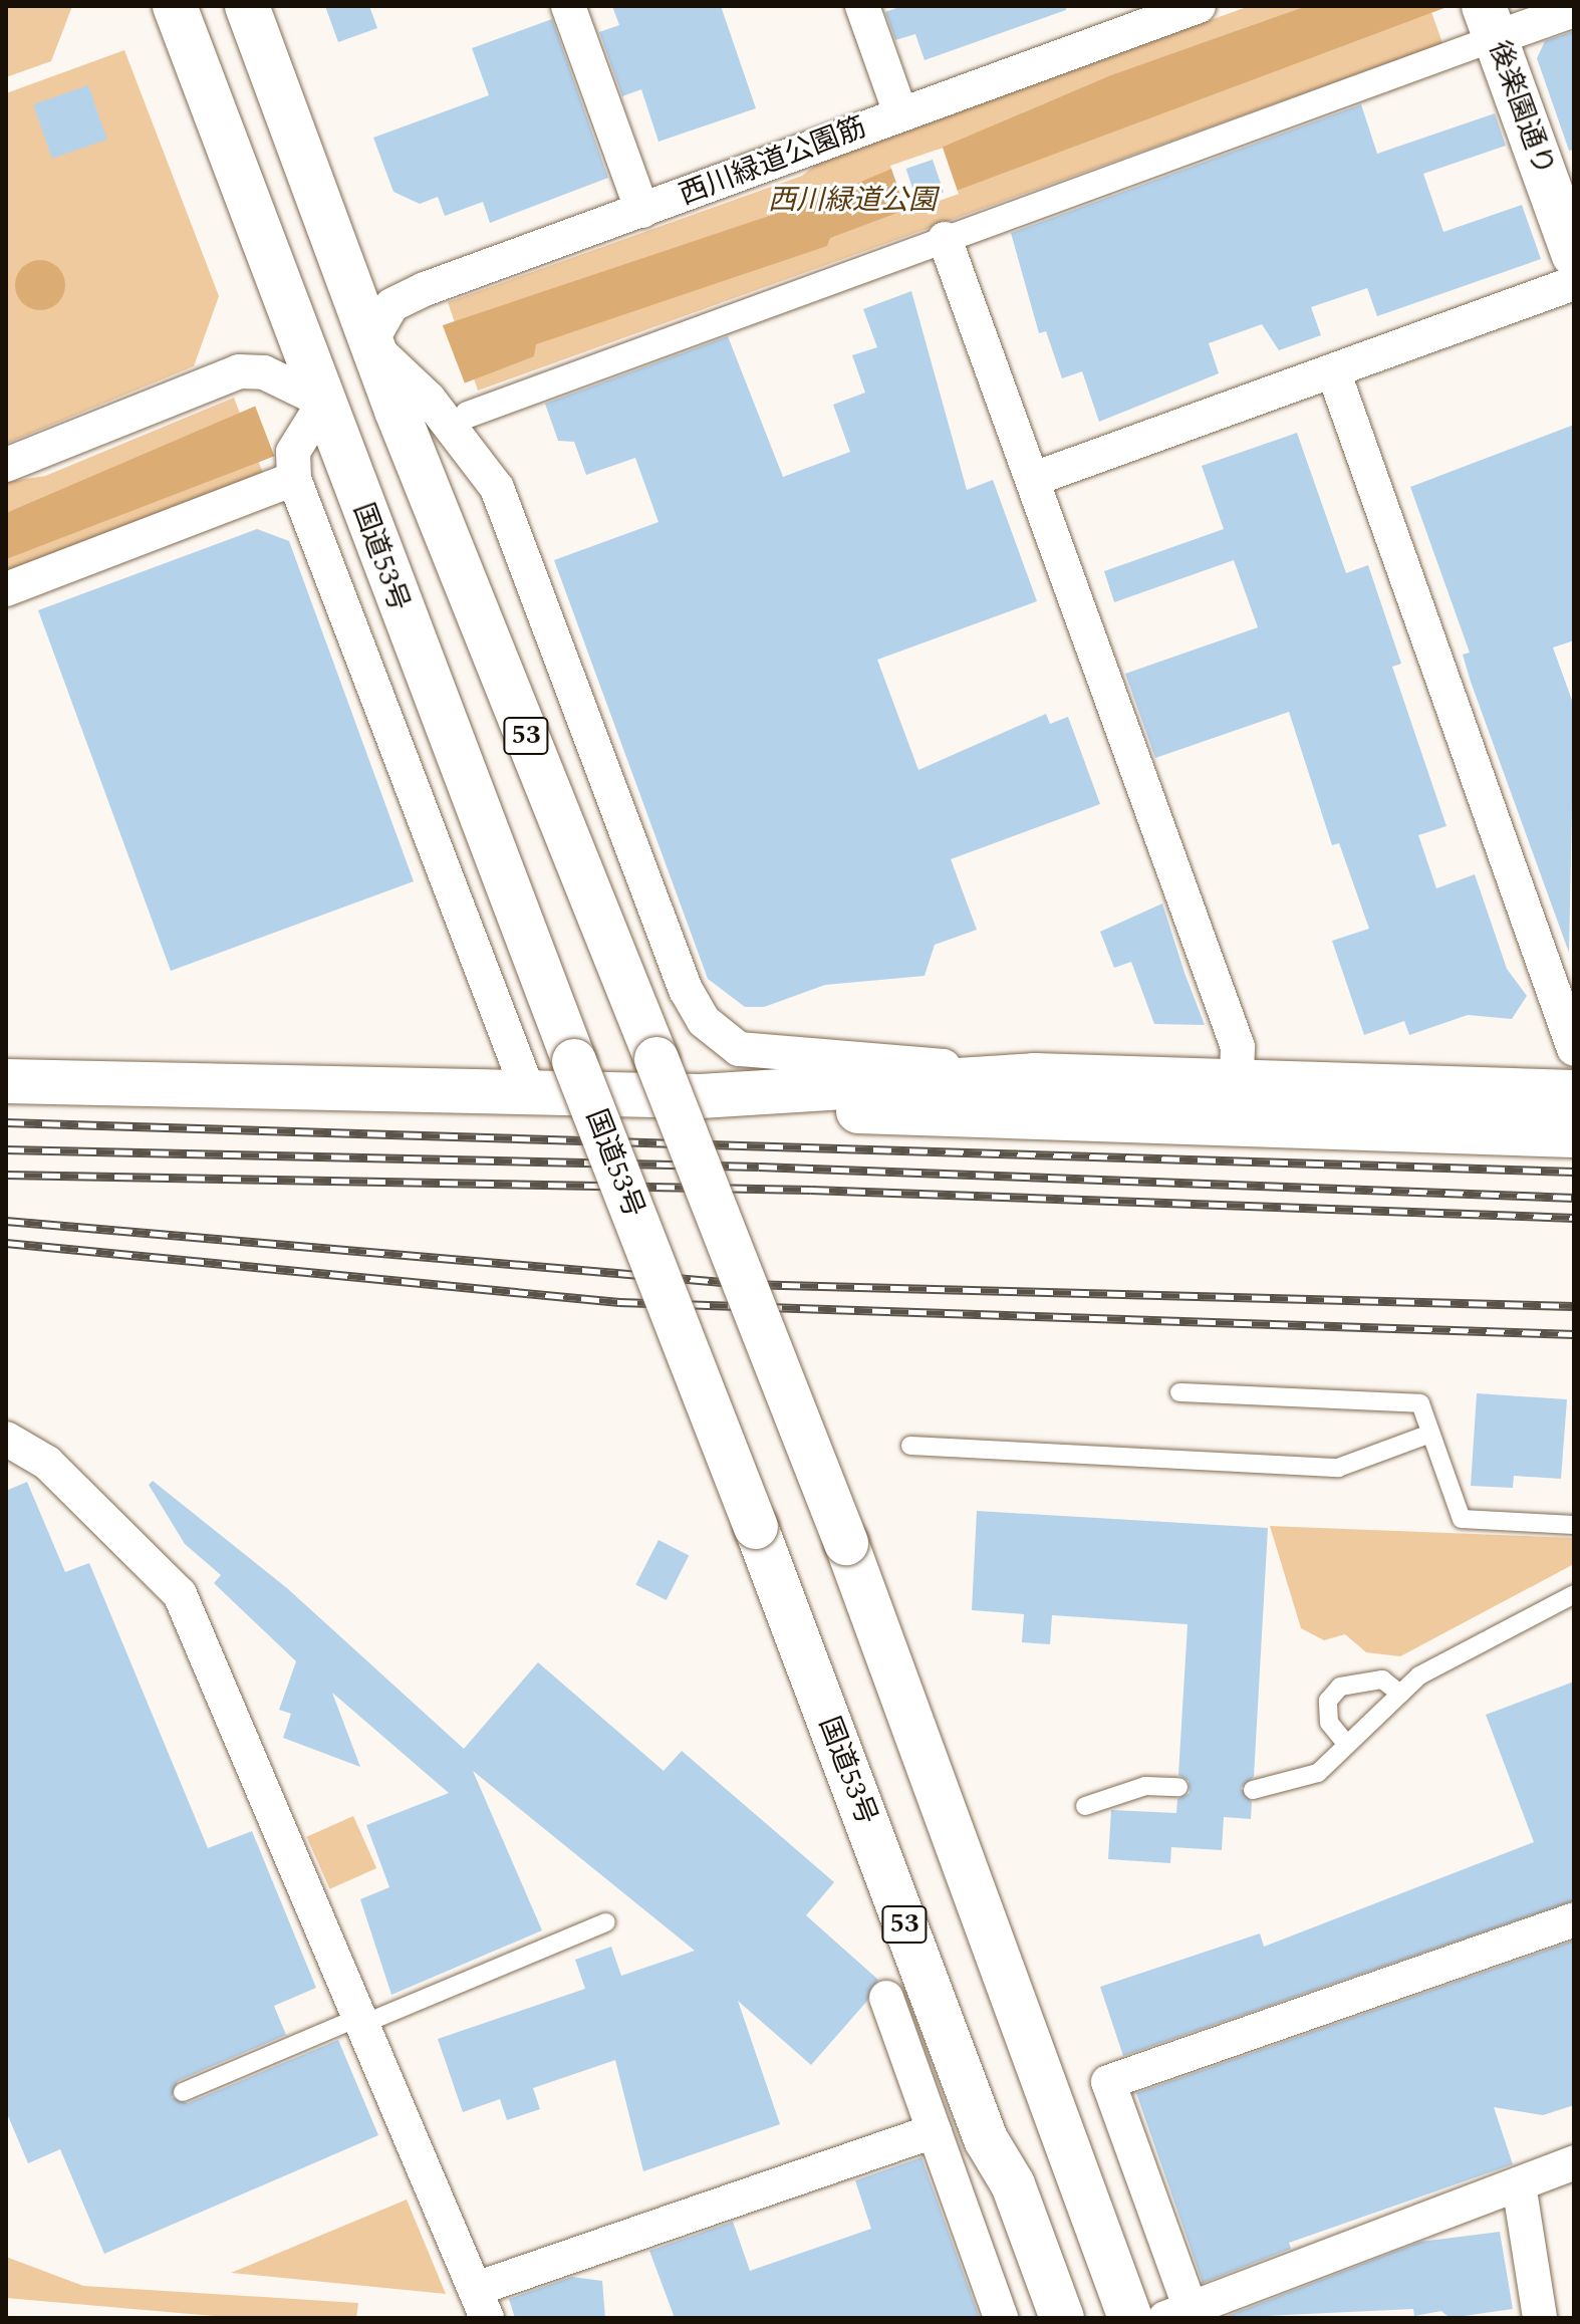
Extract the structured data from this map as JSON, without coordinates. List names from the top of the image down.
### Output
{
  "streets": {
    "main road": ["後楽園通り", "国道53号", "53"],
    "street": ["西川緑道公園筋"]
  },
  "crossings": [
    ["西川緑道公園筋", "53"]
  ],
  "parks": ["西川緑道公園"]
}
